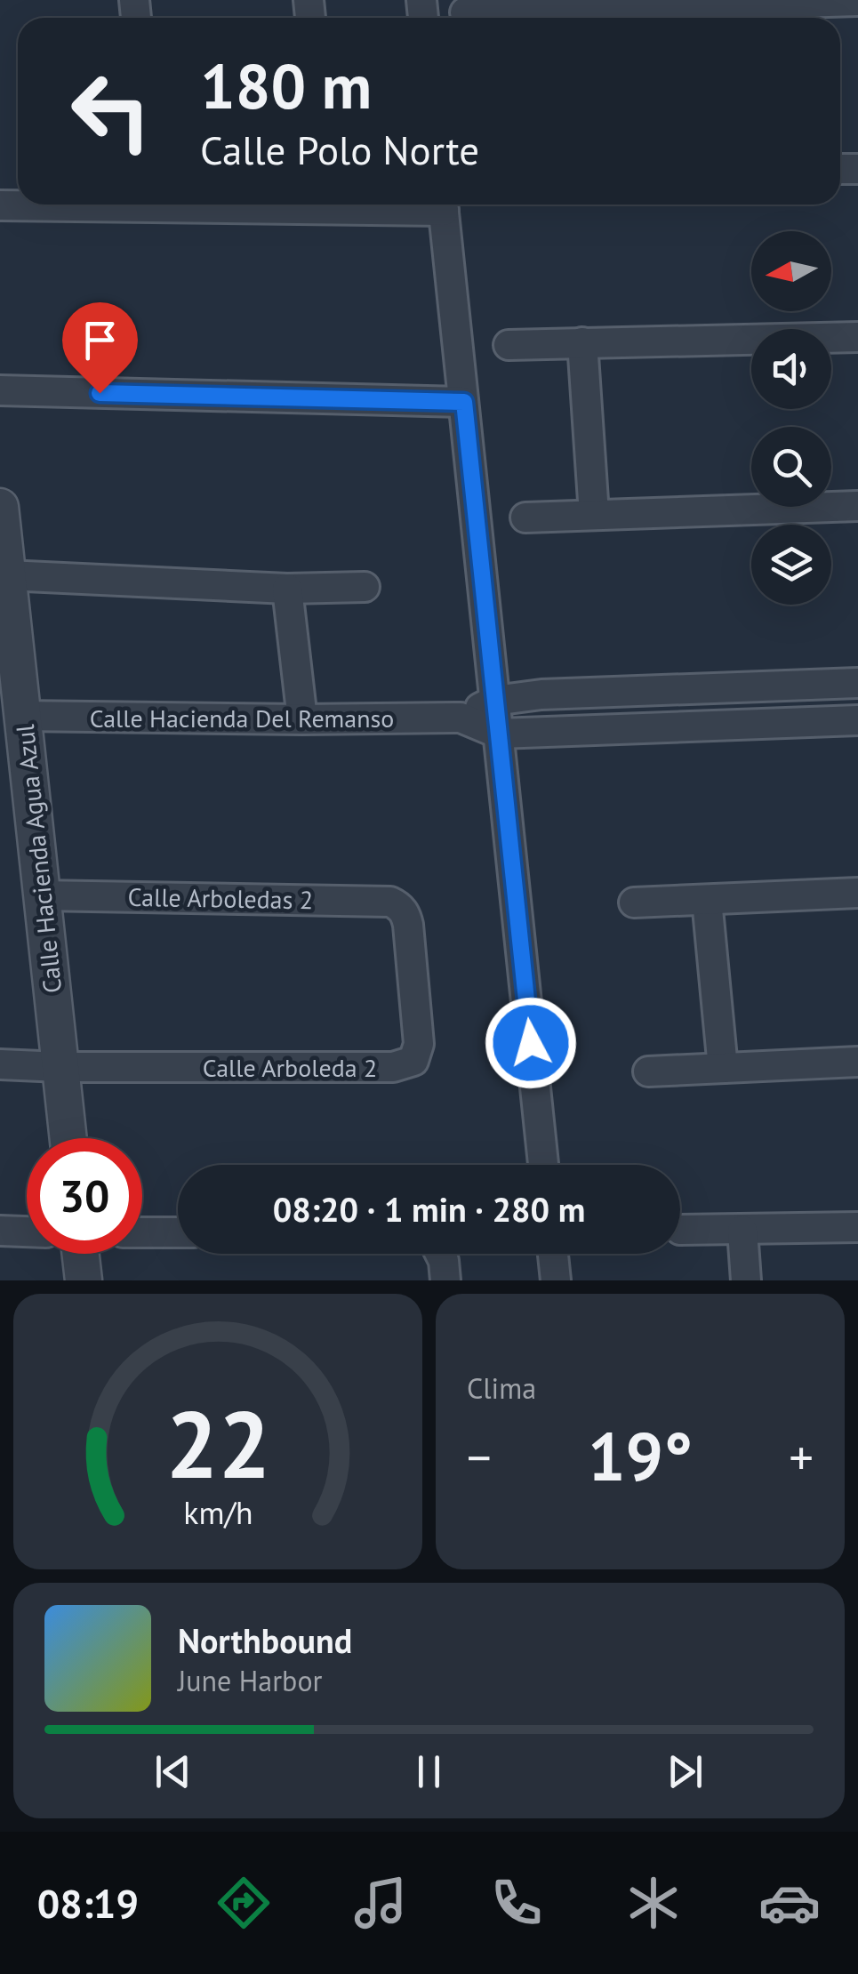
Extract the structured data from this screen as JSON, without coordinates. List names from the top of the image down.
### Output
{
  "streets": {
    "street": [
      "Calle Hacienda Del Remanso",
      "Calle Hacienda Agua Azul",
      "Calle Arboledas 2",
      "Calle Arboleda 2"
    ]
  },
  "crossings": [
    ["Calle Hacienda Del Remanso", "Calle Hacienda Agua Azul"],
    ["Calle Hacienda Agua Azul", "Calle Arboledas 2"],
    ["Calle Hacienda Agua Azul", "Calle Arboleda 2"],
    ["Calle Arboledas 2", "Calle Arboleda 2"]
  ],
  "north": "left",
  "page": {
    "turn": ["180 m", "Calle Polo Norte"],
    "limit": "30",
    "trip": "08:20 · 1 min · 280 m",
    "tile": "Clima",
    "heat": ["−", "19°", "+"],
    "song": ["Northbound", "June Harbor"],
    "tabs": "08:19",
    "gauge": ["22", "km/h"]
  }
}
